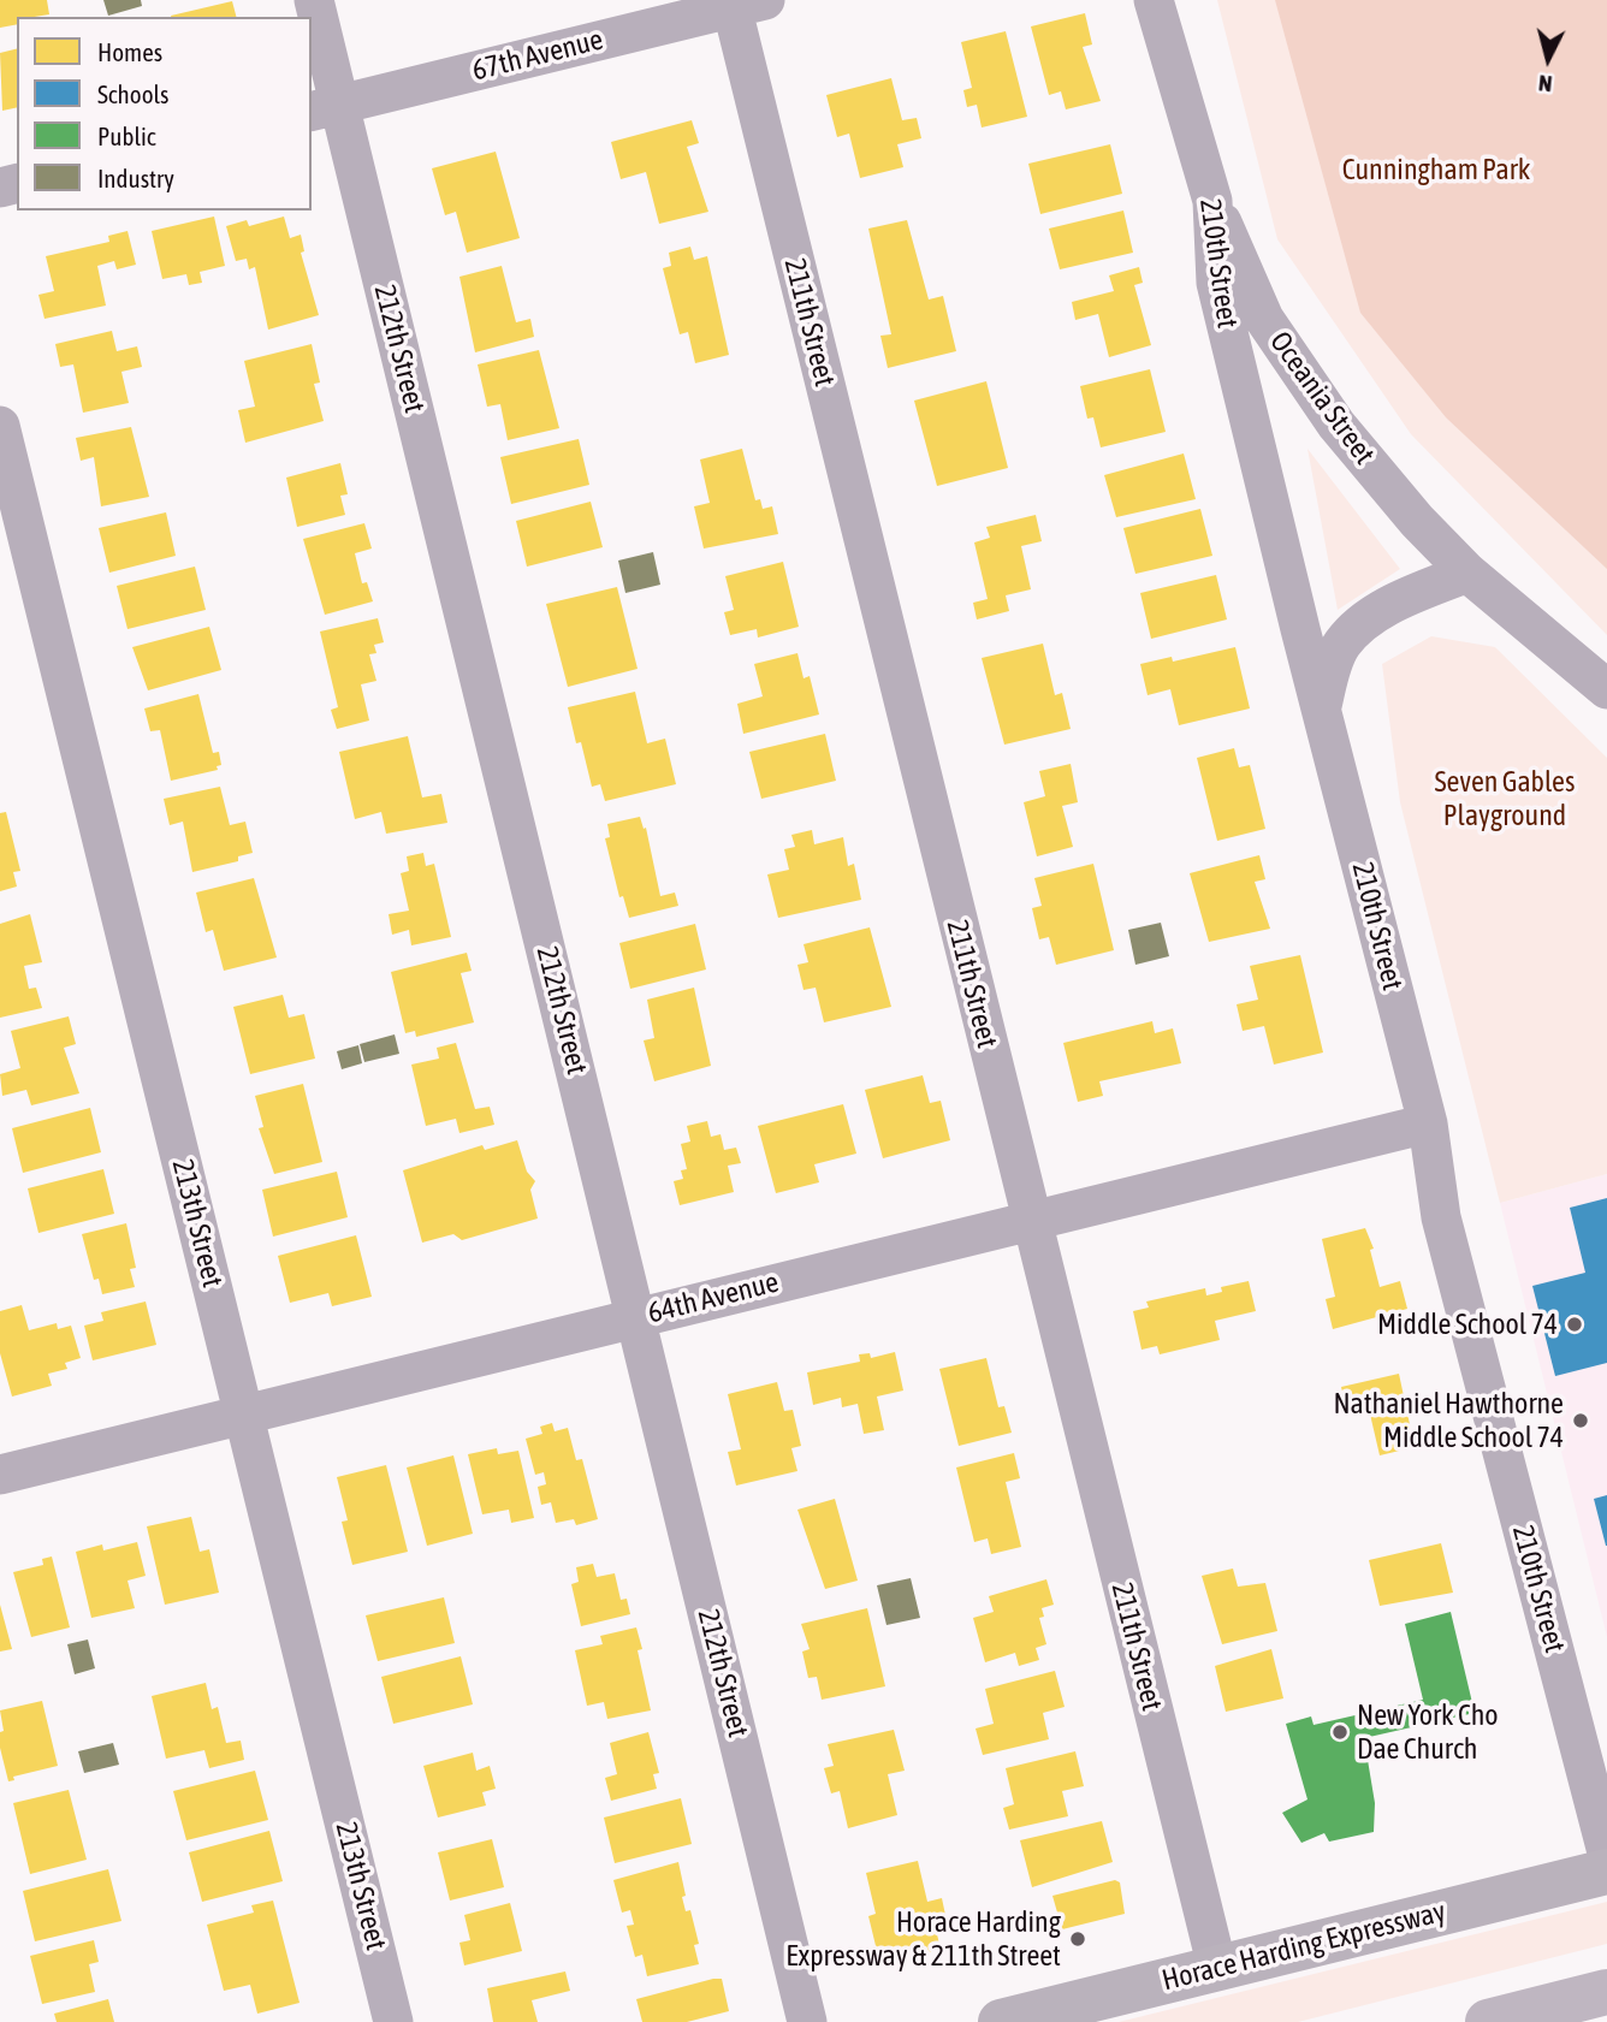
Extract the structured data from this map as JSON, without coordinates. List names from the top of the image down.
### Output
{
  "streets": {
    "main road": ["Horace Harding Expressway"],
    "street": [
      "67th Avenue",
      "210th Street",
      "211th Street",
      "212th Street",
      "Oceania Street",
      "213th Street",
      "64th Avenue"
    ]
  },
  "crossings": [
    ["67th Avenue", "211th Street"],
    ["67th Avenue", "212th Street"],
    ["210th Street", "Oceania Street"],
    ["210th Street", "64th Avenue"],
    ["211th Street", "64th Avenue"],
    ["211th Street", "Horace Harding Expressway"],
    ["212th Street", "64th Avenue"],
    ["213th Street", "64th Avenue"]
  ],
  "parks": ["Cunningham Park", "Seven Gables Playground"],
  "places": [
    "Middle School 74",
    "Nathaniel Hawthorne Middle School 74",
    "New York Cho Dae Church",
    "Horace Harding Expressway & 211th Street"
  ],
  "legend": [
    "Homes",
    "Schools",
    "Public",
    "Industry"
  ],
  "north": "bottom"
}
